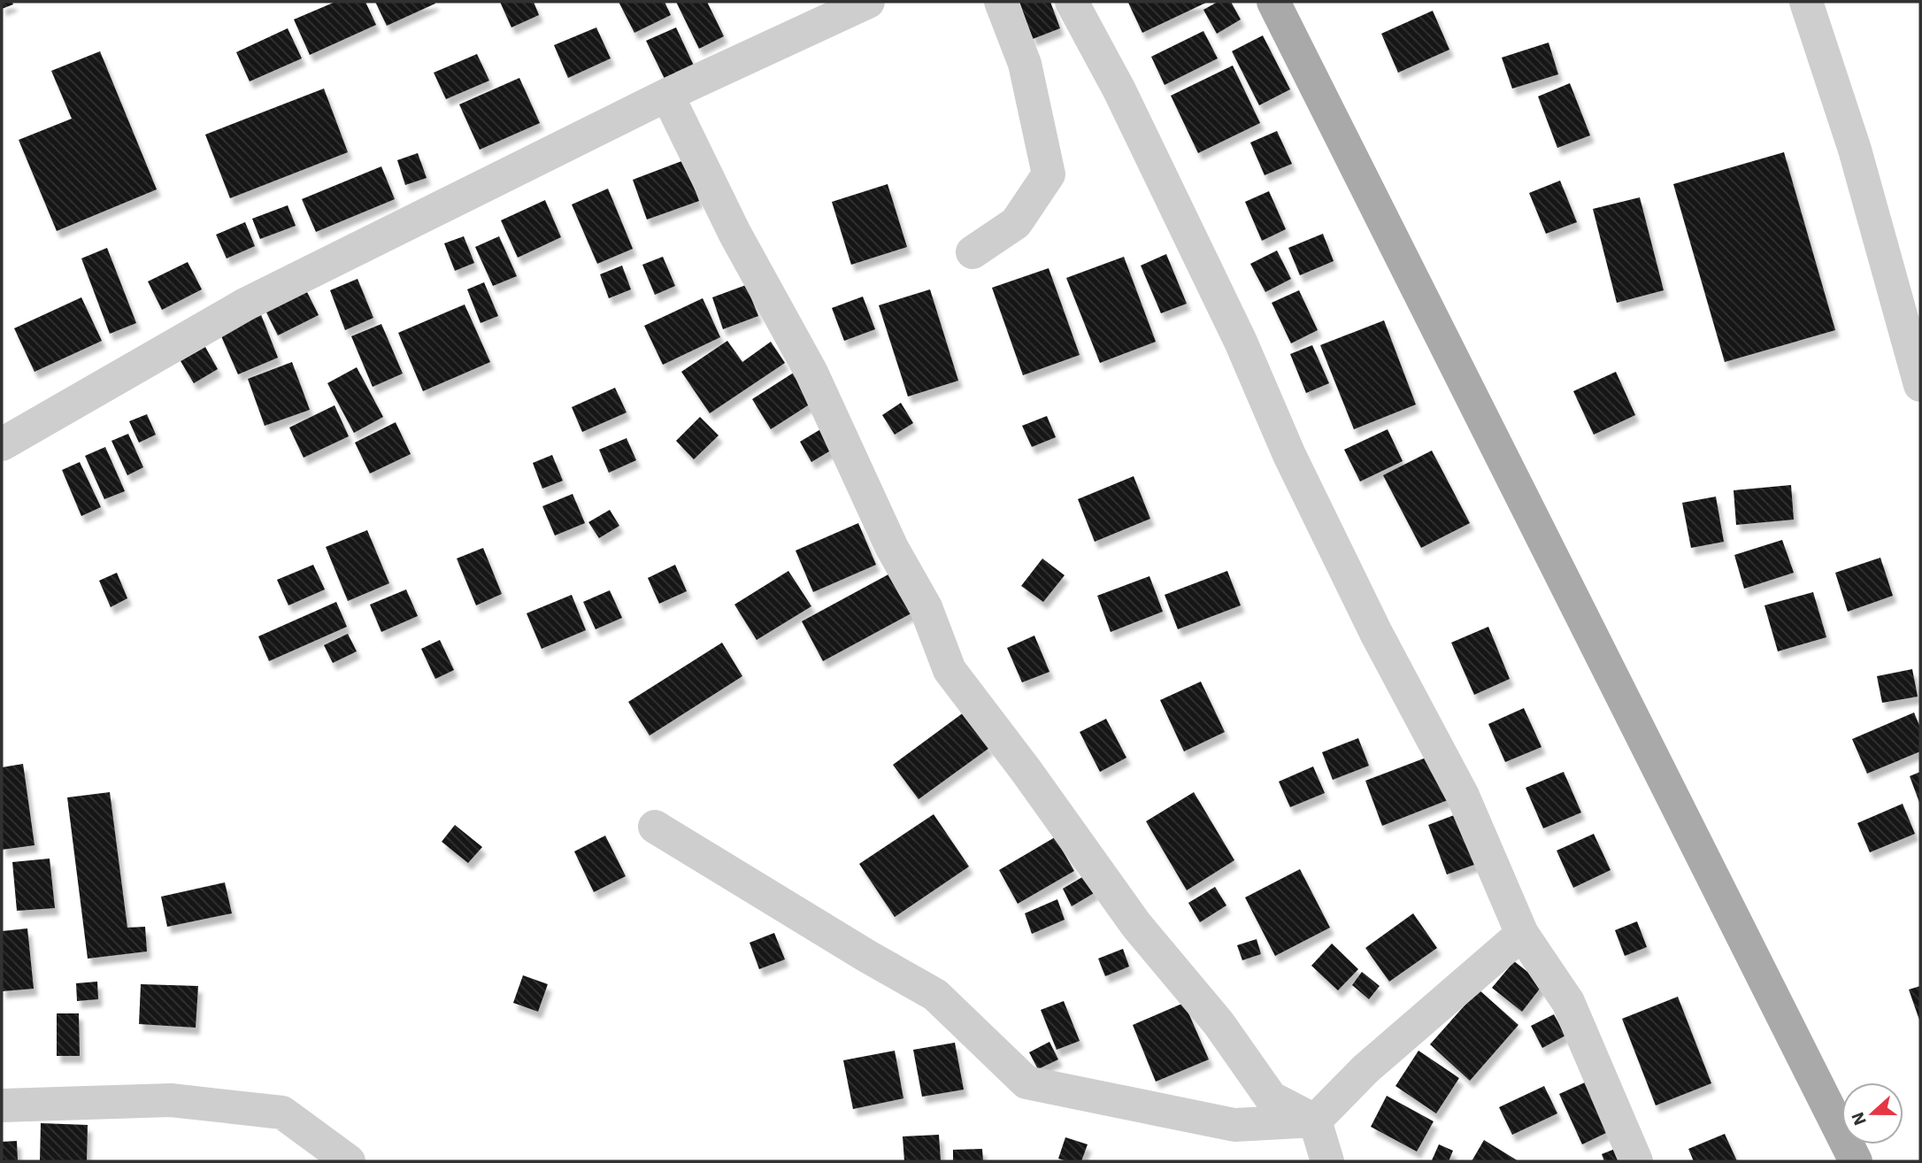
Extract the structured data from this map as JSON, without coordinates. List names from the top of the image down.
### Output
{
  "north": "left"
}
